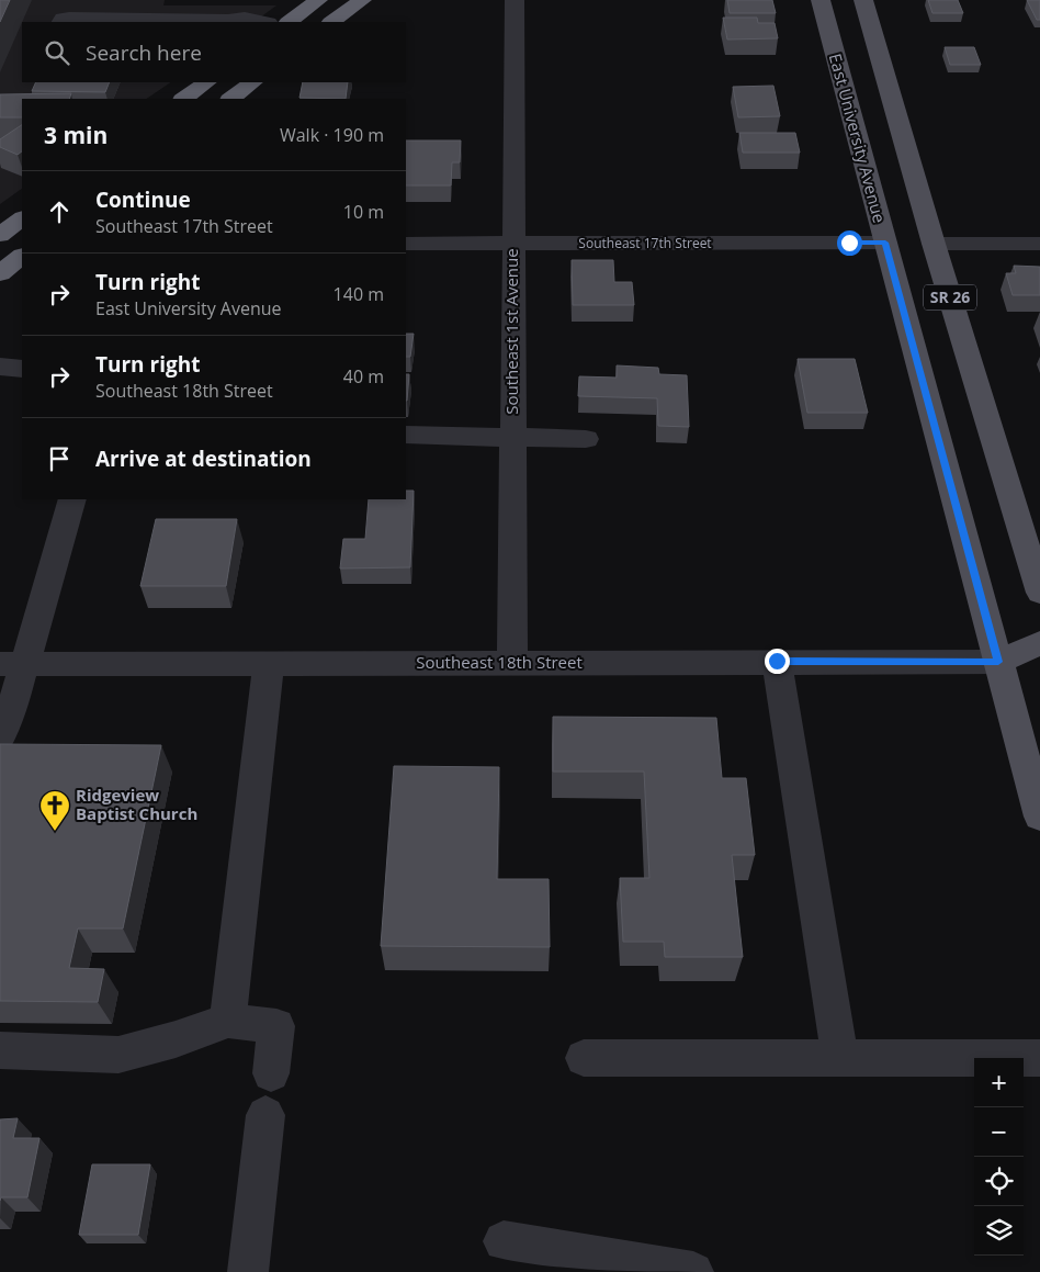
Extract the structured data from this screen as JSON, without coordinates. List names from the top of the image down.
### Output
{
  "streets": {
    "main road": ["East University Avenue", "SR 26"],
    "street": ["Southeast 17th Street", "Southeast 1st Avenue", "Southeast 18th Street"]
  },
  "crossings": [
    ["East University Avenue", "Southeast 17th Street"],
    ["East University Avenue", "Southeast 18th Street"],
    ["Southeast 17th Street", "Southeast 1st Avenue"],
    ["Southeast 1st Avenue", "Southeast 18th Street"]
  ],
  "places": {
    "church": ["Ridgeview Baptist Church"]
  },
  "page": {
    "search": "Search here",
    "heading": ["3 min", "Walk · 190 m"],
    "list": [
      ["Continue", "Southeast 17th Street", "10 m"],
      ["Turn right", "East University Avenue", "140 m"],
      ["Turn right", "Southeast 18th Street", "40 m"],
      "Arrive at destination"
    ],
    "map_buttons": ["+", "−"]
  }
}
